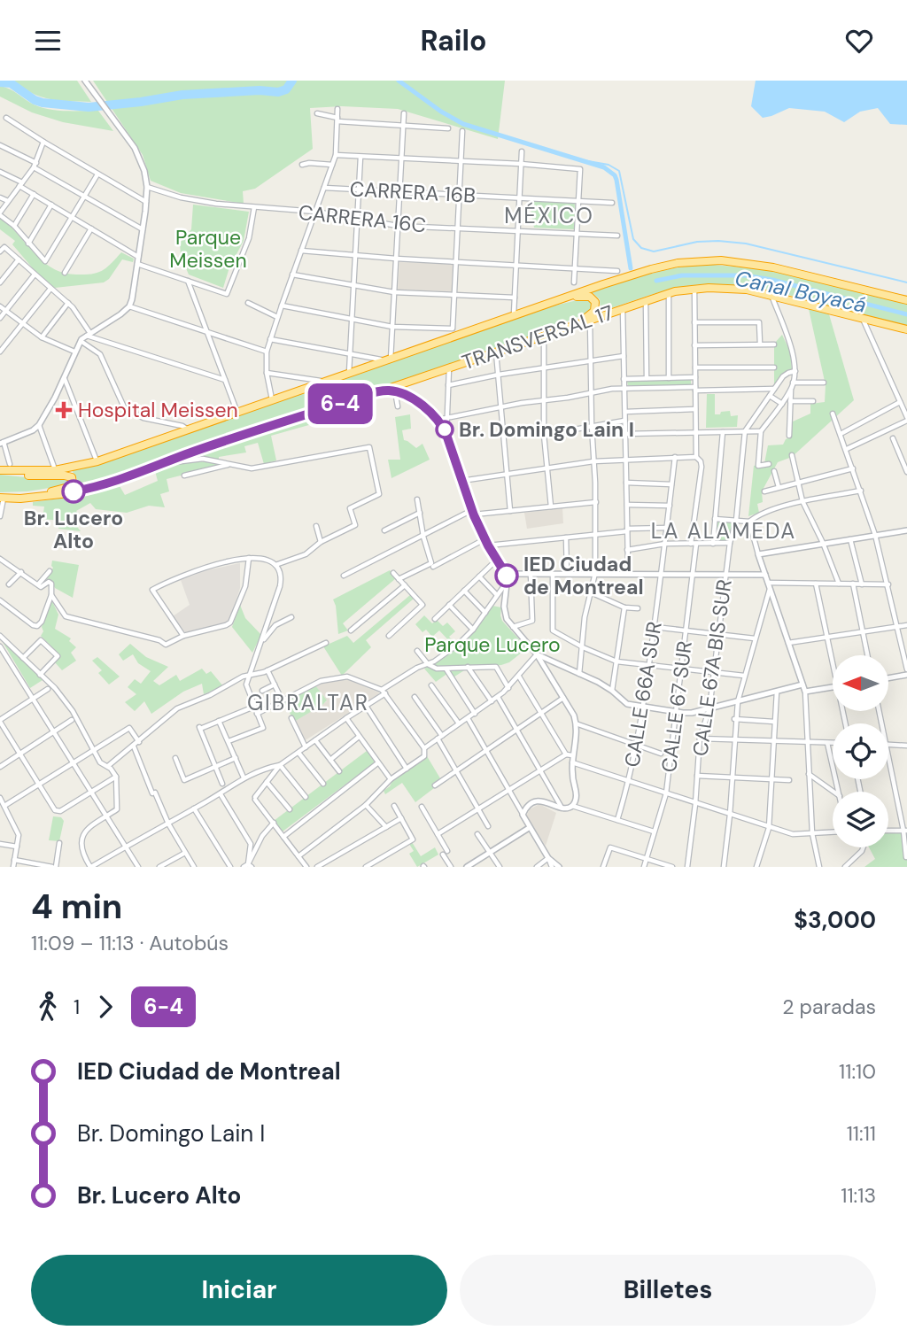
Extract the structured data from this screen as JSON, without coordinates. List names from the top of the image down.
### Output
{
  "streets": {
    "highway": ["TRANSVERSAL 17"],
    "street": [
      "CARRERA 16B",
      "CARRERA 16C",
      "CALLE 67A BIS SUR",
      "CALLE 66A SUR",
      "CALLE 67 SUR"
    ]
  },
  "crossings": [
    ["TRANSVERSAL 17", "CALLE 67 SUR"]
  ],
  "districts": ["MÉXICO", "LA ALAMEDA", "GIBRALTAR"],
  "water": ["Canal Boyacá"],
  "parks": ["Parque Meissen", "Parque Lucero"],
  "places": {
    "health": ["Hospital Meissen"],
    "other": ["Br. Domingo Lain I", "Br. Lucero Alto", "IED Ciudad de Montreal"]
  },
  "lines": ["bus line 6-4"],
  "north": "left",
  "page": {
    "header": "Railo",
    "on_map": "6-4",
    "heading": ["4 min", "11:09 – 11:13 · Autobús", "$3,000"],
    "legs": ["1", "6-4", "2 paradas"],
    "list": [
      {
        "name": "IED Ciudad de Montreal",
        "value": "11:10"
      },
      {
        "name": "Br. Domingo Lain I",
        "value": "11:11"
      },
      {
        "name": "Br. Lucero Alto",
        "value": "11:13"
      }
    ],
    "buttons": ["Iniciar", "Billetes"]
  }
}
